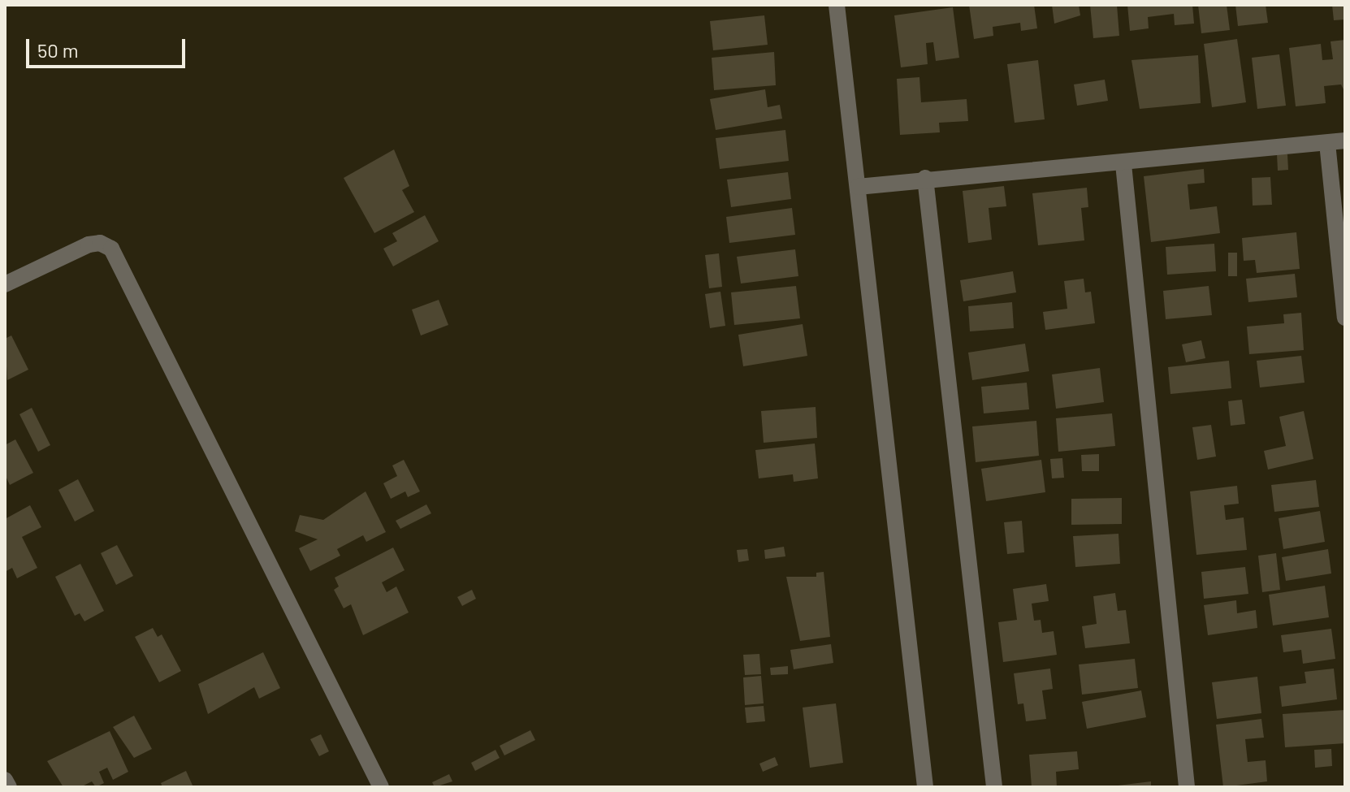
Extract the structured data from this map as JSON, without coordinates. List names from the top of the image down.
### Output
{
  "scale_bar": "50 m"
}
